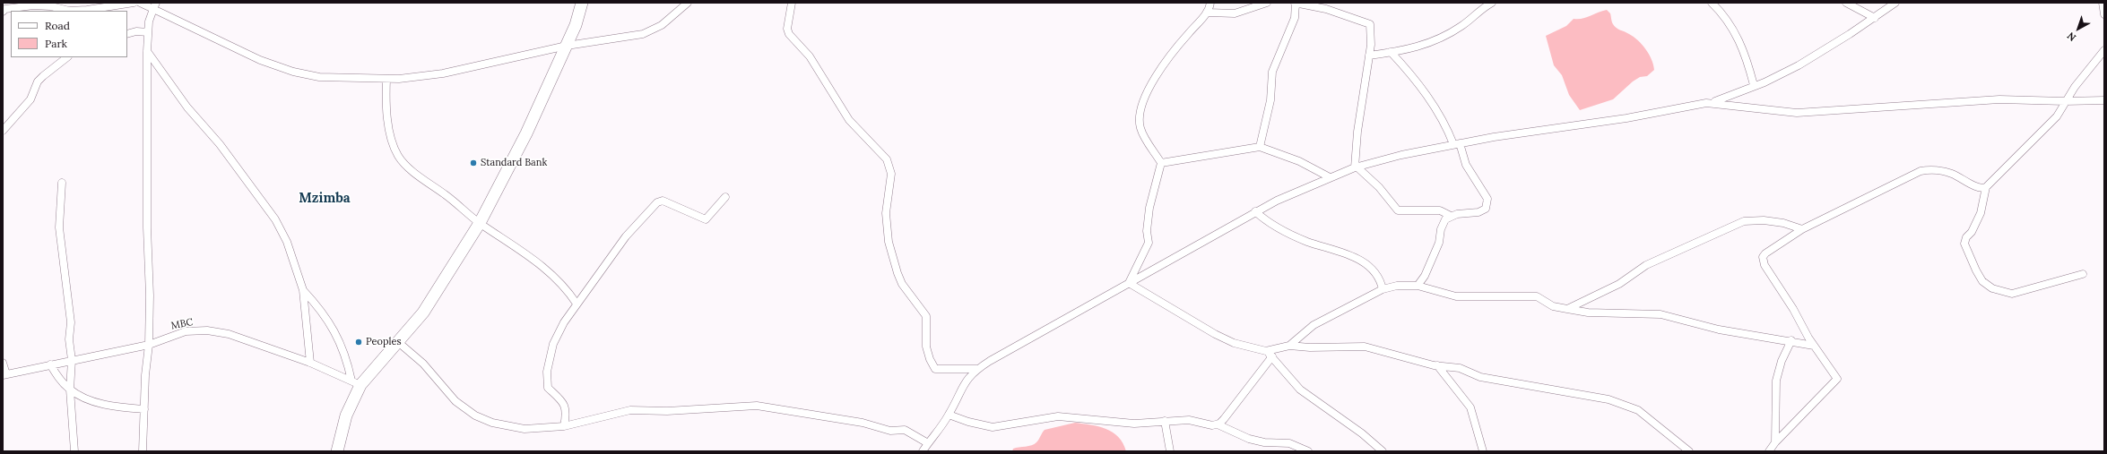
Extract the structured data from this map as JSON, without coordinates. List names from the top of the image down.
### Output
{
  "streets": {
    "street": ["MBC"]
  },
  "districts": ["Mzimba"],
  "places": ["Standard Bank", "Peoples"],
  "legend": ["Road", "Park"],
  "north": "bottom left"
}
